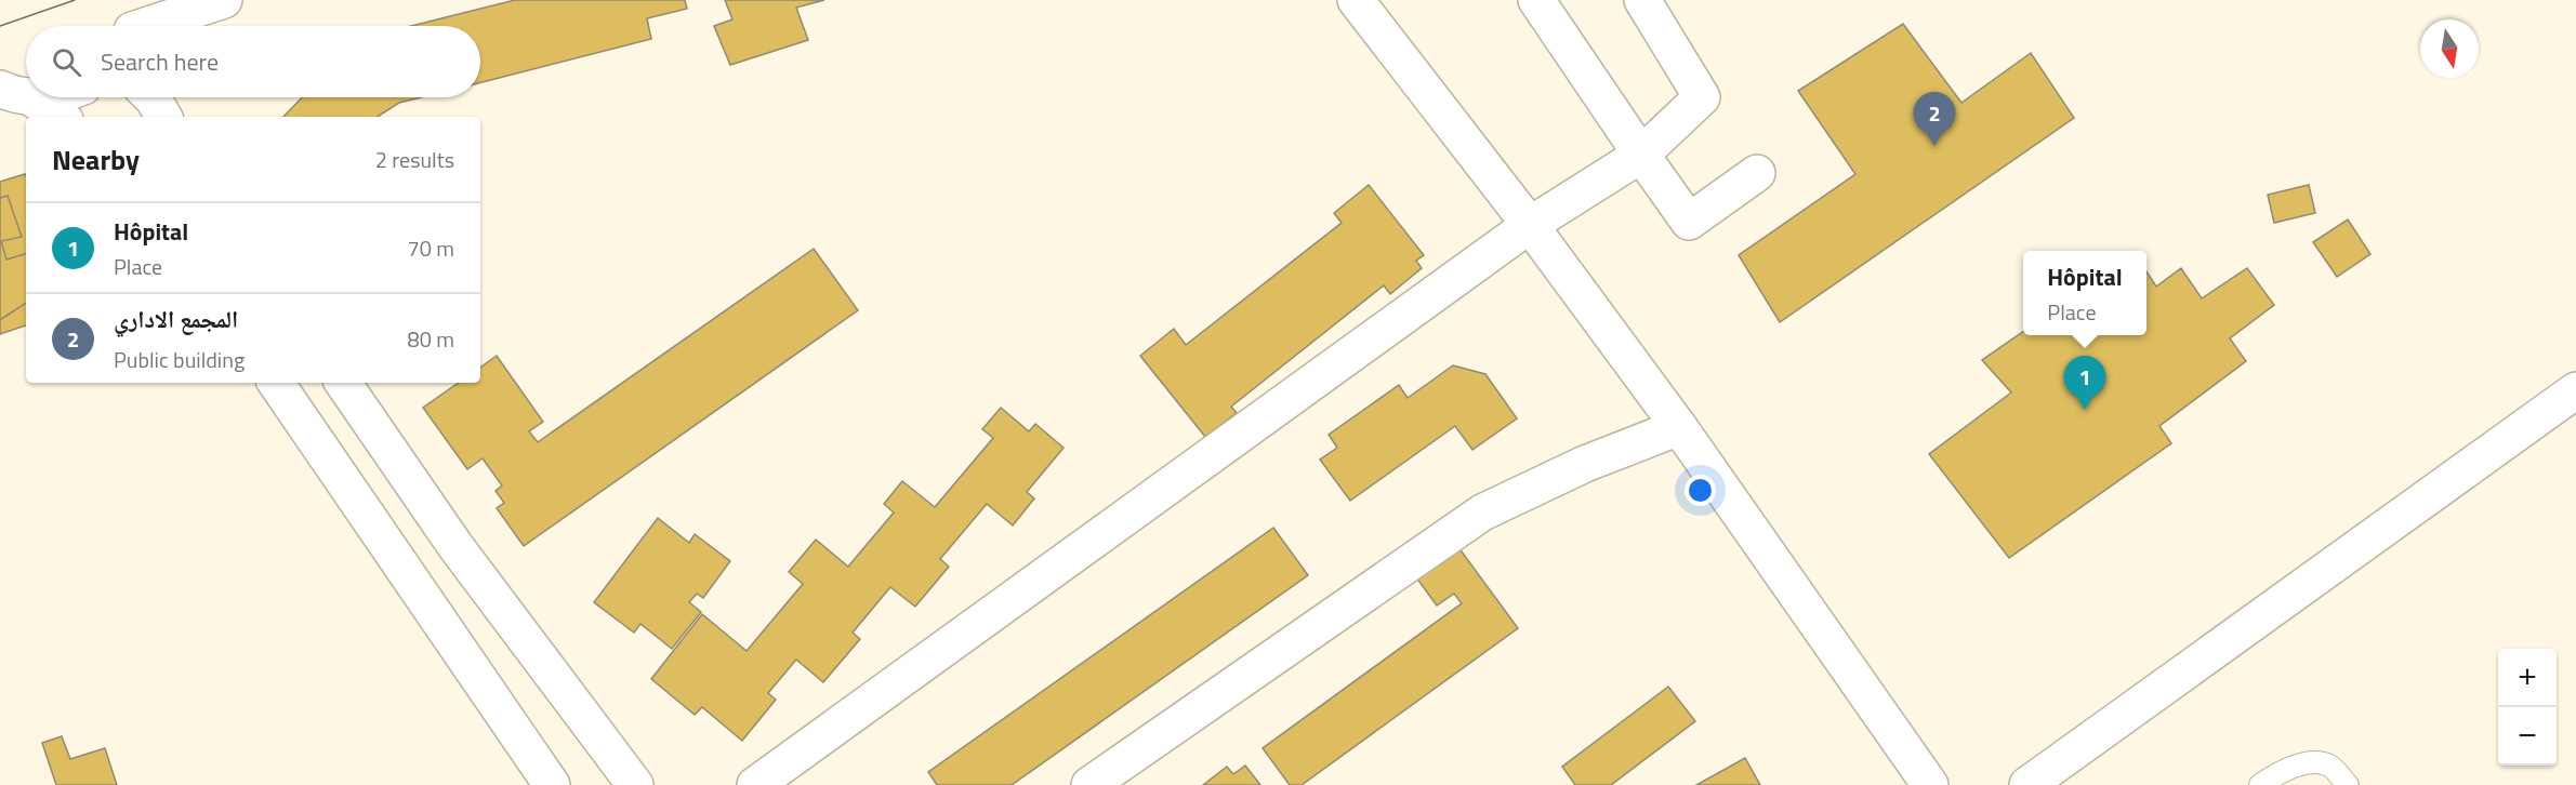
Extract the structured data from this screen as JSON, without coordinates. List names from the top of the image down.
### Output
{
  "north": "bottom",
  "page": {
    "search": "Search here",
    "pins": ["2", "1"],
    "heading": ["Nearby", "2 results"],
    "list": [
      {
        "mark": "1",
        "name": "Hôpital",
        "note": "Place",
        "value": "70 m"
      },
      {
        "mark": "2",
        "name": "المجمع الاداري",
        "note": "Public building",
        "value": "80 m"
      }
    ],
    "popup": ["Hôpital", "Place"],
    "map_buttons": ["+", "−"]
  }
}
